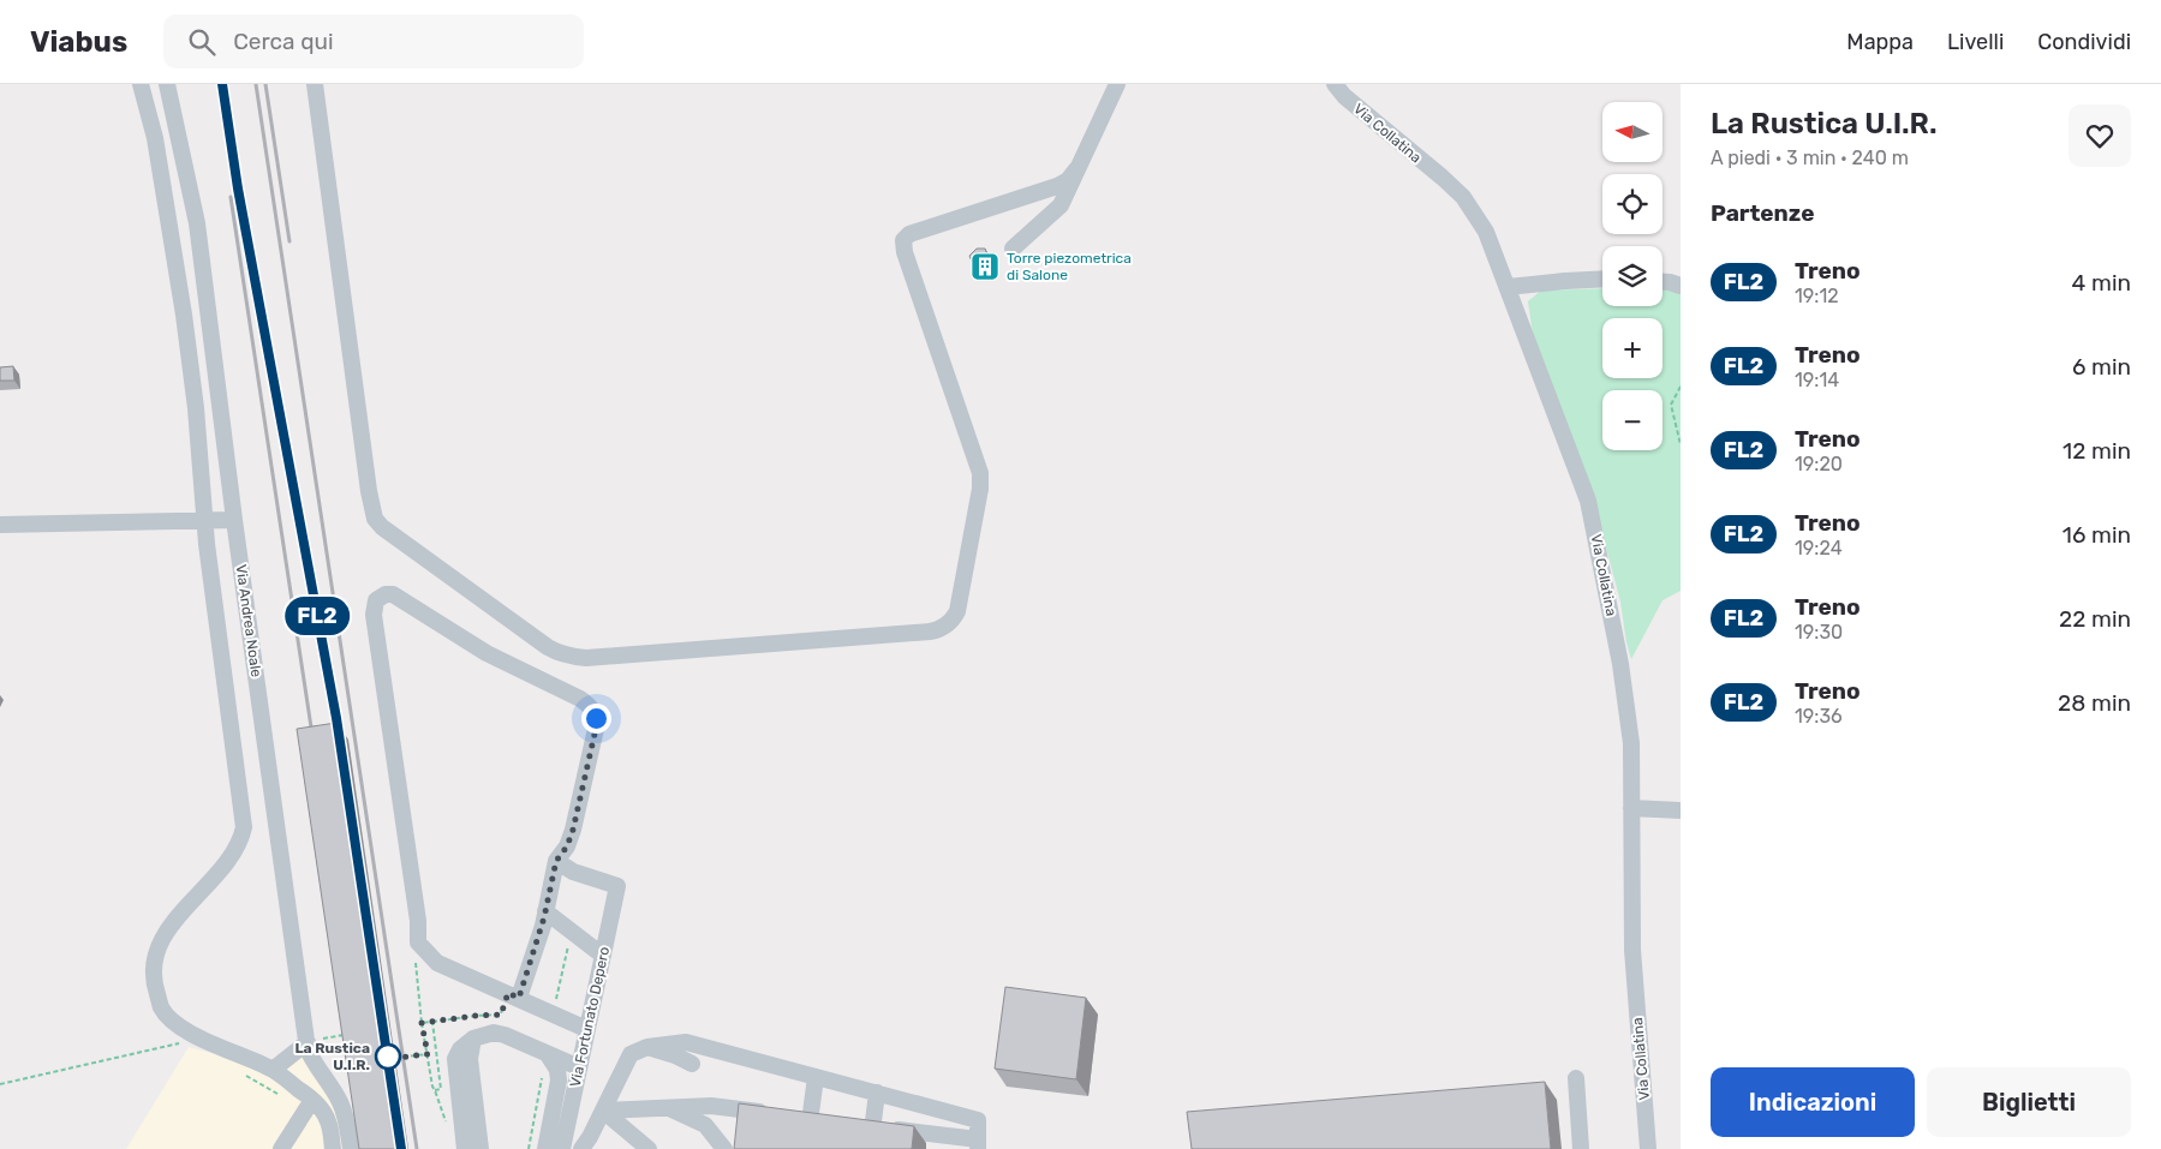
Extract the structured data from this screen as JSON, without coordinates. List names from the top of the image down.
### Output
{
  "streets": {
    "street": ["Via Collatina", "Via Andrea Noale", "Via Fortunato Depero"]
  },
  "places": {
    "building": ["Torre piezometrica di Salone"],
    "other": ["La Rustica U.I.R."]
  },
  "north": "left",
  "page": {
    "header": "Viabus",
    "search": "Cerca qui",
    "nav": ["Mappa", "Livelli", "Condividi"],
    "on_map": "FL2",
    "heading": [
      ["La Rustica U.I.R.", "A piedi · 3 min · 240 m"],
      "Partenze"
    ],
    "map_buttons": ["+", "−"],
    "list": [
      {
        "mark": "FL2",
        "name": "Treno",
        "note": "19:12",
        "value": "4 min"
      },
      {
        "mark": "FL2",
        "name": "Treno",
        "note": "19:14",
        "value": "6 min"
      },
      {
        "mark": "FL2",
        "name": "Treno",
        "note": "19:20",
        "value": "12 min"
      },
      {
        "mark": "FL2",
        "name": "Treno",
        "note": "19:24",
        "value": "16 min"
      },
      {
        "mark": "FL2",
        "name": "Treno",
        "note": "19:30",
        "value": "22 min"
      },
      {
        "mark": "FL2",
        "name": "Treno",
        "note": "19:36",
        "value": "28 min"
      }
    ],
    "buttons": ["Indicazioni", "Biglietti"]
  }
}
